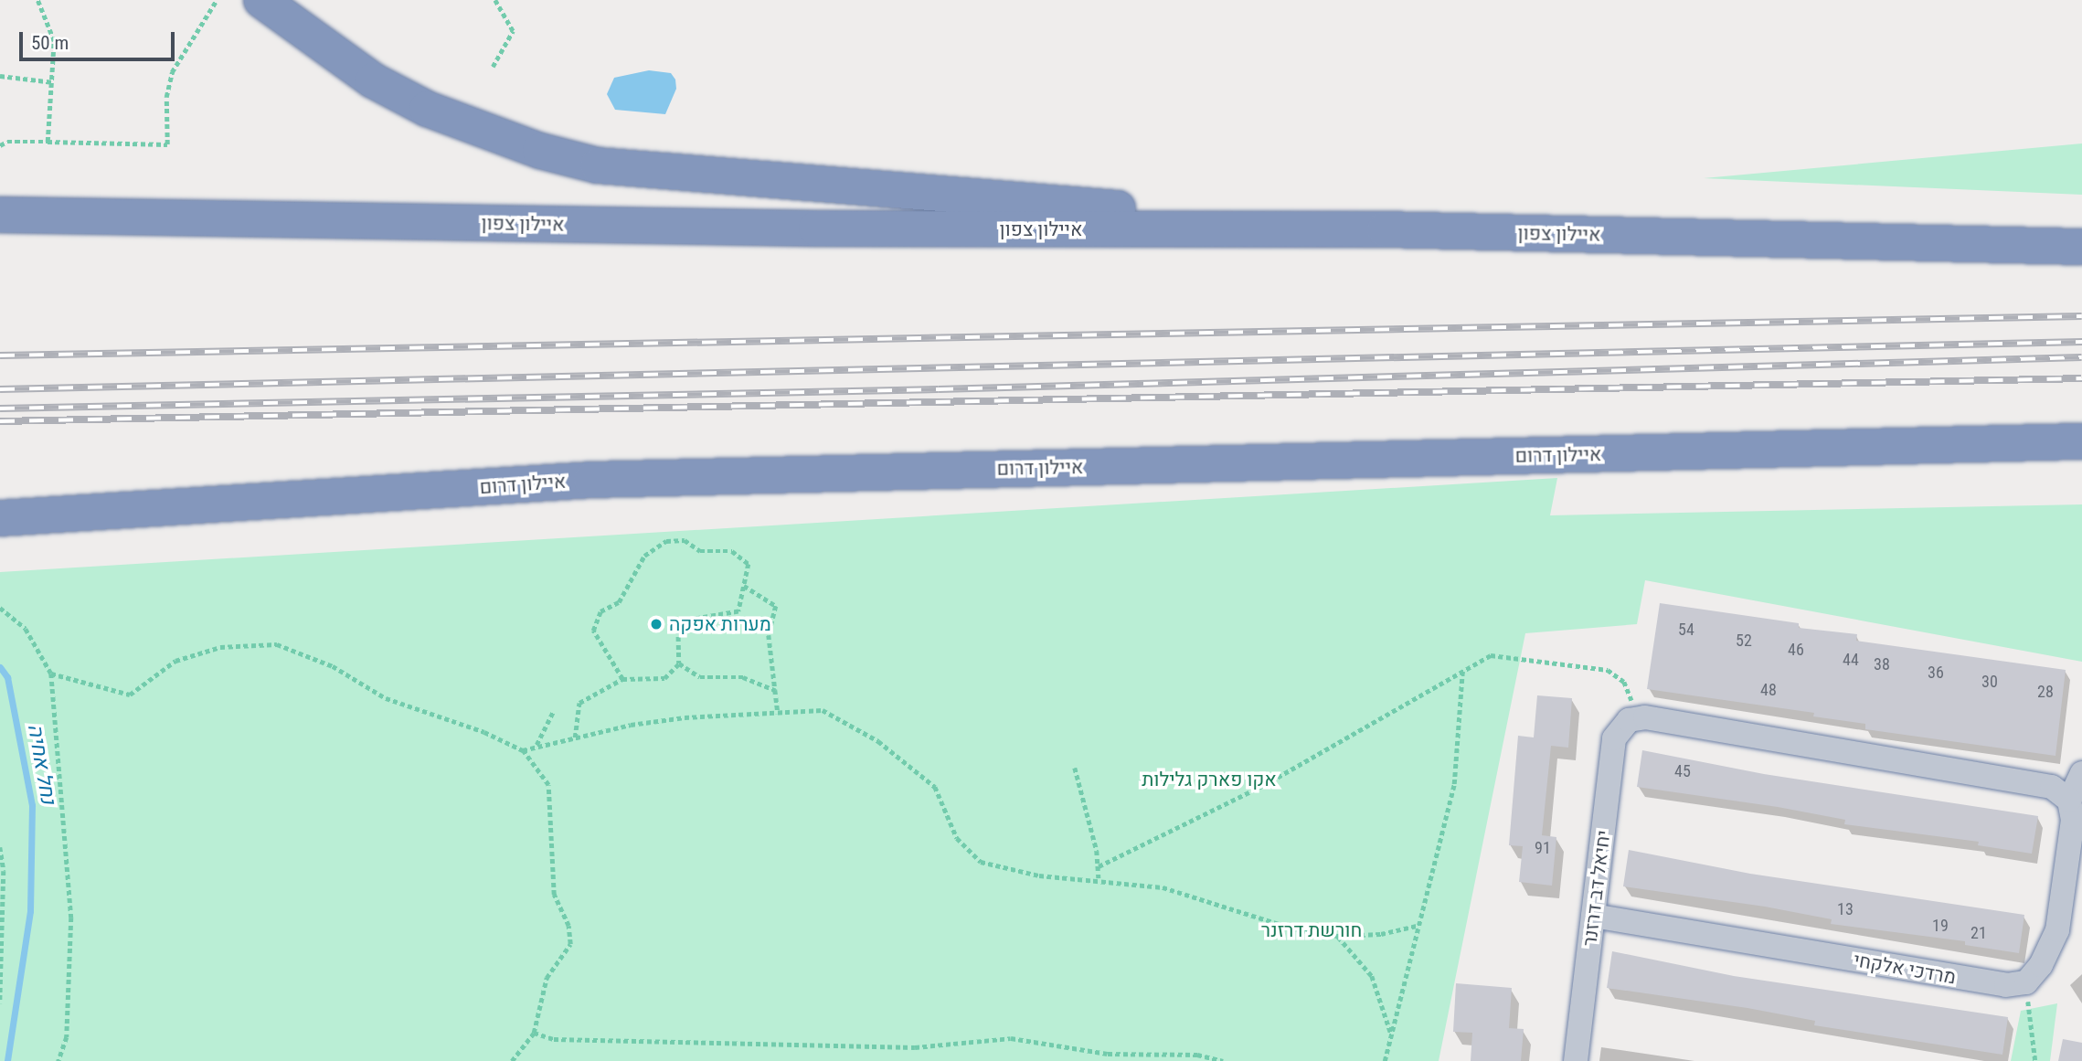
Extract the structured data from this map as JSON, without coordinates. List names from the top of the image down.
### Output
{
  "streets": {
    "highway": ["איילון צפון", "איילון דרום"],
    "street": ["יחיאל דב דרזנר", "מרדכי אלקחי"]
  },
  "crossings": [
    ["יחיאל דב דרזנר", "מרדכי אלקחי"]
  ],
  "water": ["נחל אחיה"],
  "parks": ["אקו פארק גלילות", "חורשת דרזנר"],
  "places": ["מערות אפקה"],
  "house_numbers": [
    "54",
    "52",
    "46",
    "44",
    "38",
    "36",
    "30",
    "48",
    "28",
    "45",
    "91",
    "13",
    "19",
    "21"
  ],
  "scale_bar": "50 m"
}
